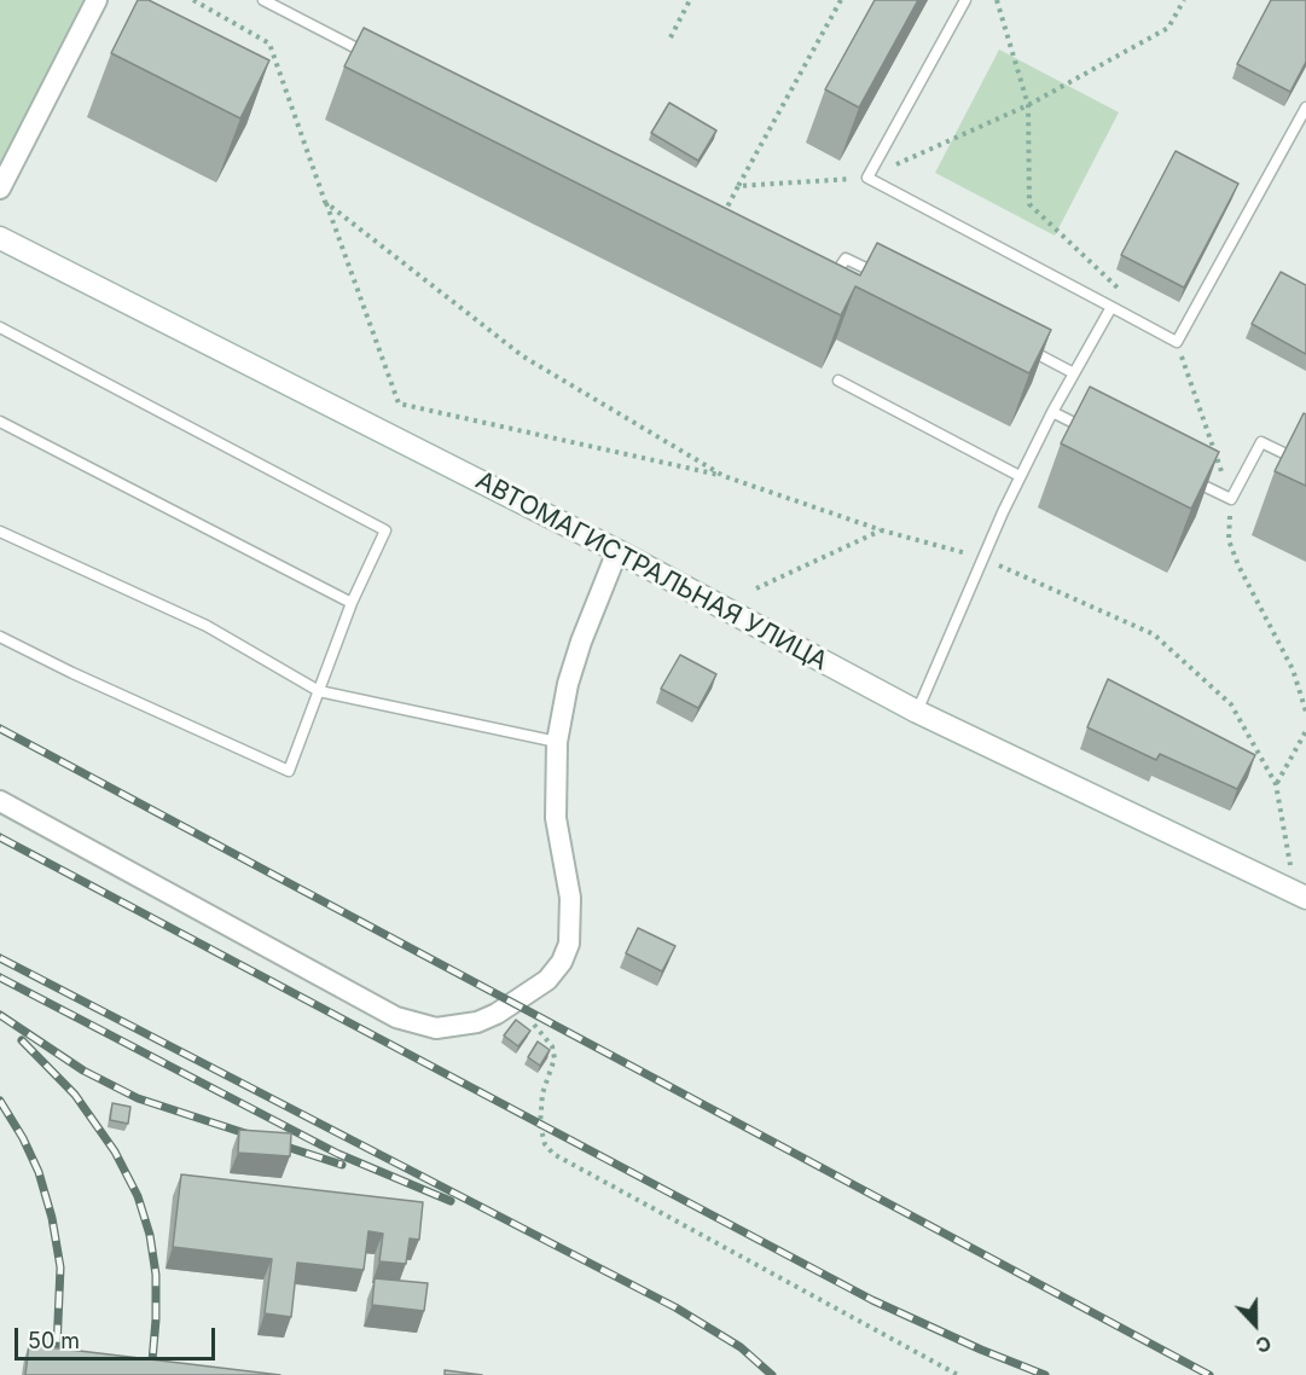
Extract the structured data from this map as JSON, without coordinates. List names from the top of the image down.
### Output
{
  "streets": {
    "main road": ["АВТОМАГИСТРАЛЬНАЯ УЛИЦА"]
  },
  "scale_bar": "50 m",
  "north": "bottom"
}
